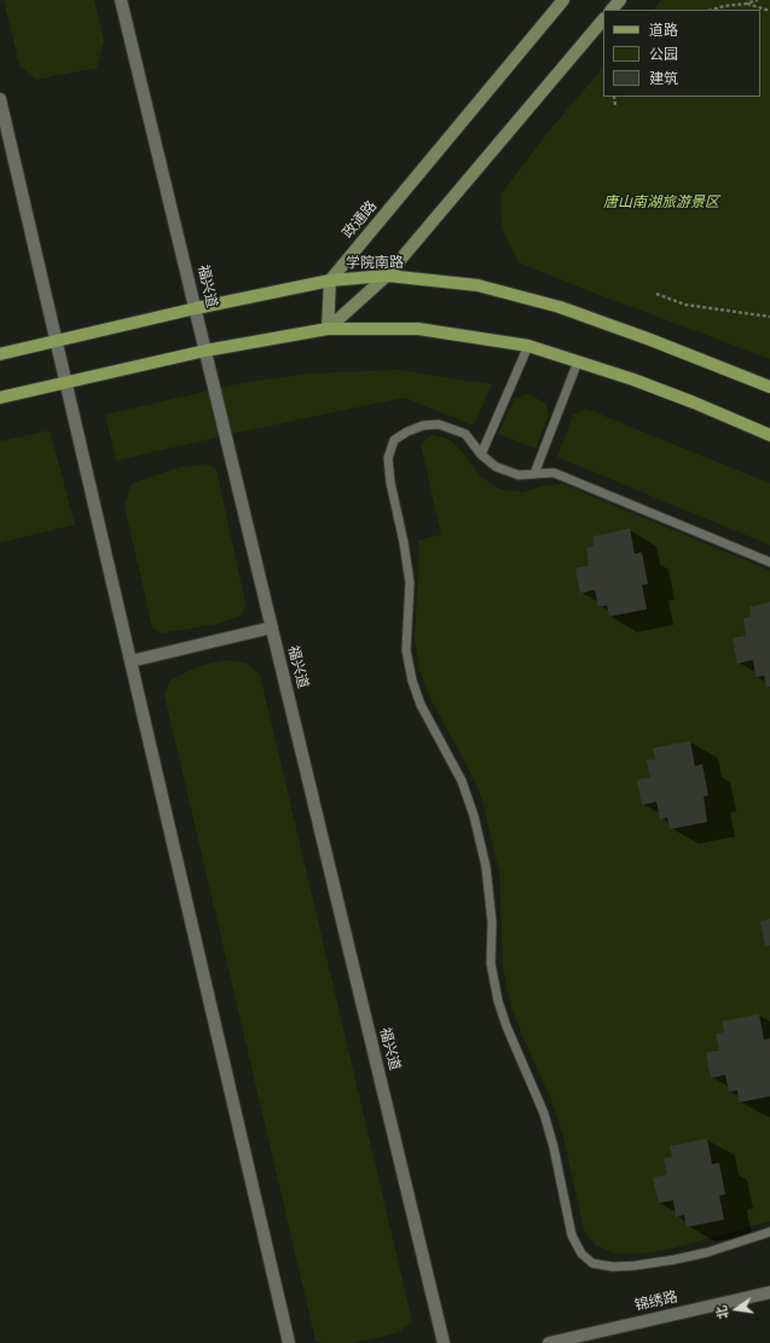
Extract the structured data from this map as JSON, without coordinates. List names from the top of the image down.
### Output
{
  "streets": {
    "main road": ["政通路", "学院南路"],
    "street": ["福兴道", "锦绣路"]
  },
  "crossings": [
    ["政通路", "学院南路"],
    ["学院南路", "福兴道"]
  ],
  "parks": ["唐山南湖旅游景区"],
  "legend": ["道路", "公园", "建筑"],
  "north": "left"
}
